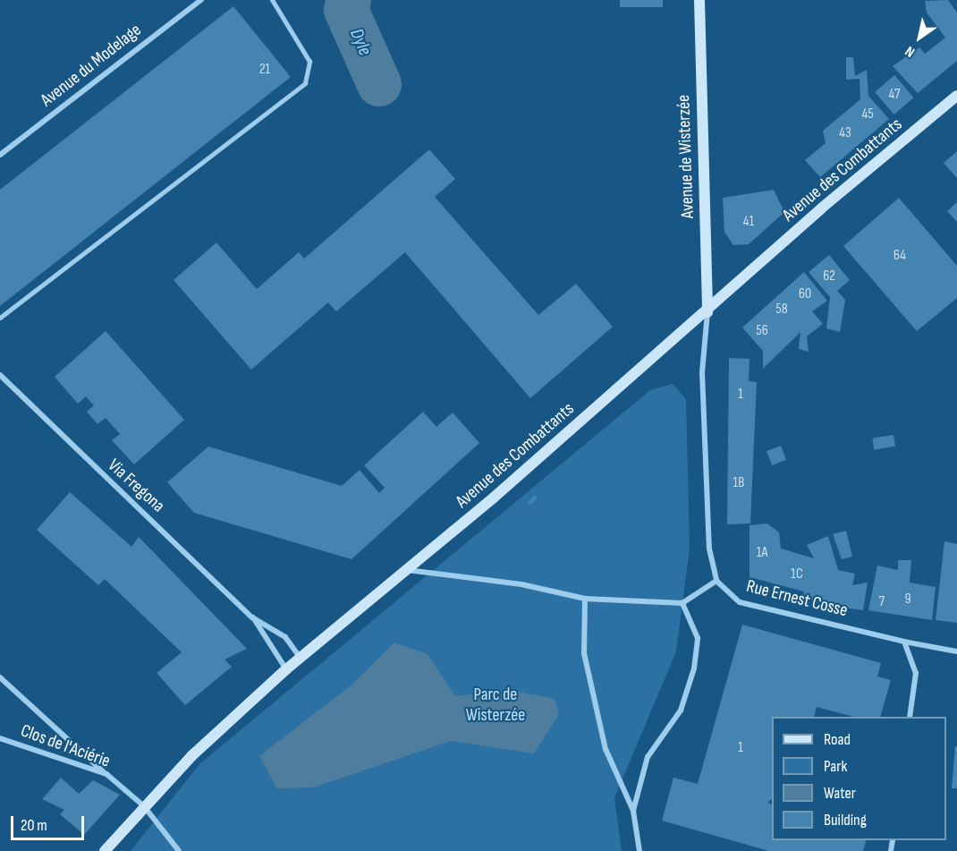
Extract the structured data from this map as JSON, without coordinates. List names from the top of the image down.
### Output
{
  "streets": {
    "main road": ["Avenue de Wisterzée", "Avenue des Combattants"],
    "street": [
      "Avenue du Modelage",
      "Via Fregona",
      "Rue Ernest Cosse",
      "Clos de l'Aciérie"
    ]
  },
  "crossings": [
    ["Avenue de Wisterzée", "Avenue des Combattants"],
    ["Avenue des Combattants", "Via Fregona"],
    ["Avenue des Combattants", "Clos de l'Aciérie"]
  ],
  "water": ["Dyle"],
  "parks": ["Parc de Wisterzée"],
  "house_numbers": [
    "21",
    "47",
    "45",
    "43",
    "41",
    "64",
    "62",
    "60",
    "58",
    "56",
    "1",
    "1B",
    "1A",
    "1C",
    "9",
    "7",
    "1"
  ],
  "legend": [
    "Road",
    "Park",
    "Water",
    "Building"
  ],
  "scale_bar": "20 m",
  "north": "bottom left"
}
